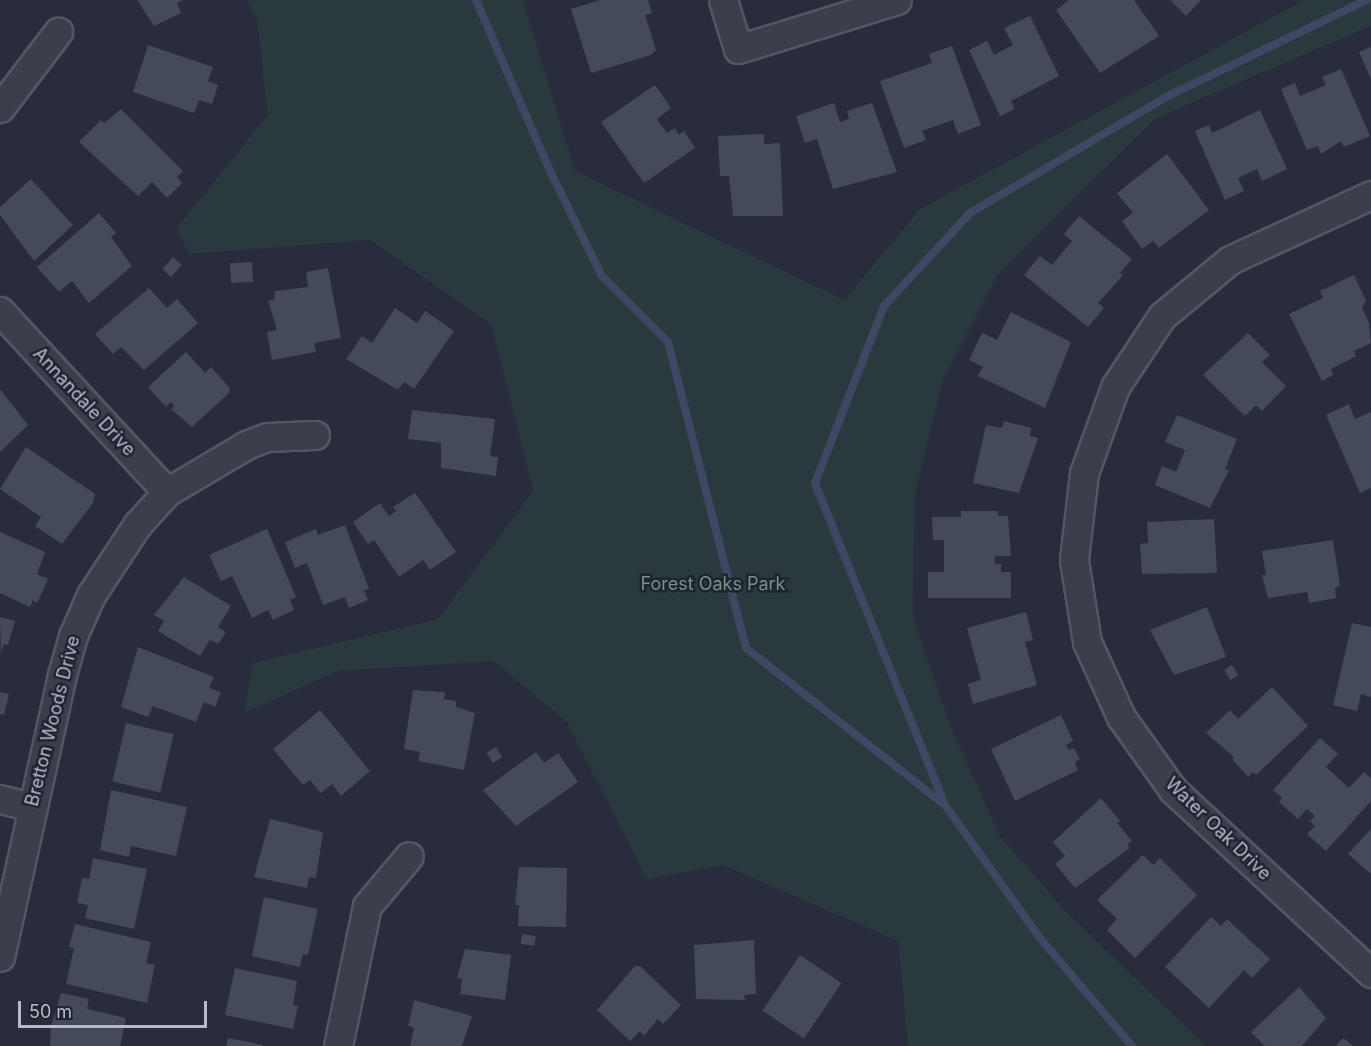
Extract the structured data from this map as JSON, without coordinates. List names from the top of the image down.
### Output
{
  "streets": {
    "street": ["Annandale Drive", "Bretton Woods Drive", "Water Oak Drive"]
  },
  "crossings": [
    ["Annandale Drive", "Bretton Woods Drive"]
  ],
  "parks": ["Forest Oaks Park"],
  "scale_bar": "50 m"
}
